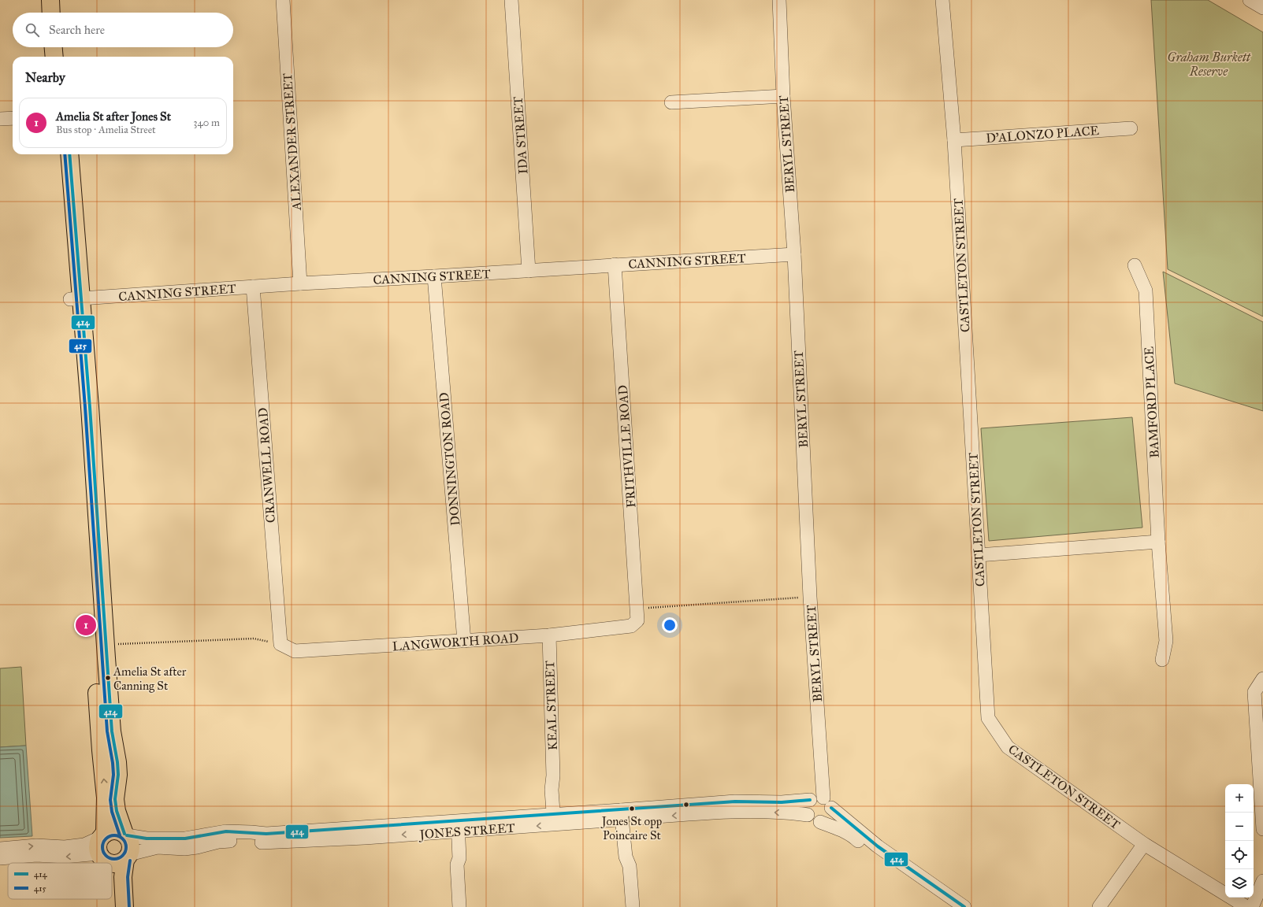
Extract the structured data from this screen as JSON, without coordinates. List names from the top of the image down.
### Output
{
  "streets": {
    "street": [
      "D'ALONZO PLACE",
      "IDA STREET",
      "ALEXANDER STREET",
      "BERYL STREET",
      "CANNING STREET",
      "CASTLETON STREET",
      "BAMFORD PLACE",
      "FRITHVILLE ROAD",
      "DONNINGTON ROAD",
      "CRANWELL ROAD",
      "LANGWORTH ROAD",
      "KEAL STREET",
      "JONES STREET"
    ]
  },
  "crossings": [
    ["D'ALONZO PLACE", "CASTLETON STREET"],
    ["IDA STREET", "CANNING STREET"],
    ["ALEXANDER STREET", "CANNING STREET"],
    ["BERYL STREET", "CANNING STREET"],
    ["BERYL STREET", "JONES STREET"],
    ["CANNING STREET", "FRITHVILLE ROAD"],
    ["CANNING STREET", "DONNINGTON ROAD"],
    ["CANNING STREET", "CRANWELL ROAD"],
    ["FRITHVILLE ROAD", "LANGWORTH ROAD"],
    ["DONNINGTON ROAD", "LANGWORTH ROAD"],
    ["CRANWELL ROAD", "LANGWORTH ROAD"],
    ["LANGWORTH ROAD", "KEAL STREET"],
    ["KEAL STREET", "JONES STREET"]
  ],
  "parks": ["Graham Burkett Reserve"],
  "places": ["Amelia St after Canning St", "Jones St opp Poincaire St"],
  "lines": ["transit line 414", "transit line 415"],
  "legend": ["414", "415"],
  "page": {
    "search": "Search here",
    "heading": "Nearby",
    "list": [
      {
        "mark": "1",
        "name": "Amelia St after Jones St",
        "note": "Bus stop · Amelia Street",
        "value": "340 m"
      }
    ],
    "pins": "1",
    "map_buttons": ["+", "−"]
  }
}
